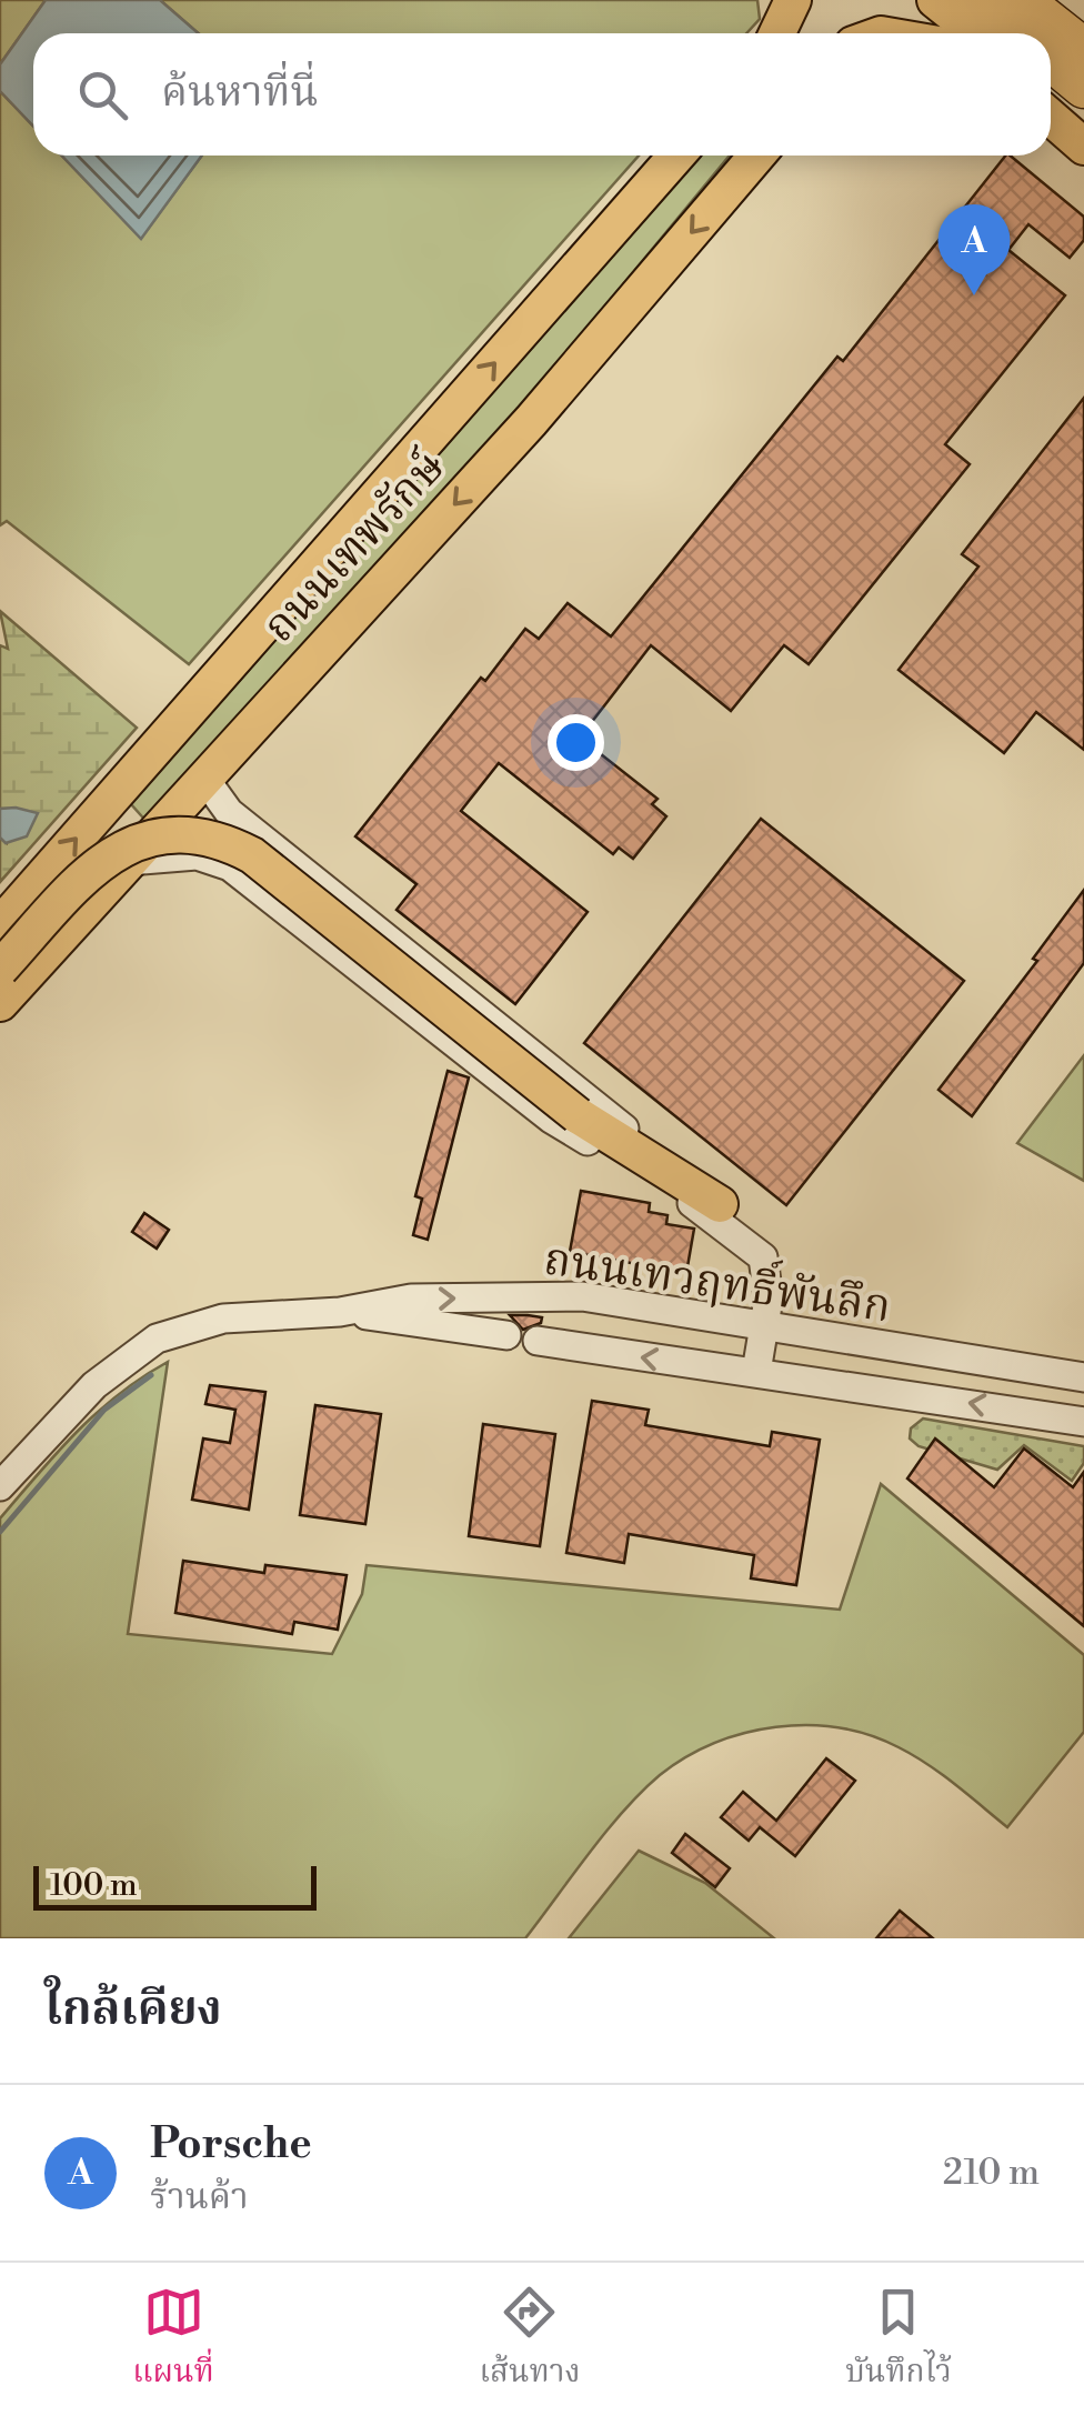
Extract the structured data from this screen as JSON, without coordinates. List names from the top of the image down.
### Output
{
  "streets": {
    "main road": ["ถนนเทพรักษ์"],
    "street": ["ถนนเทวฤทธิ์พันลึก"]
  },
  "scale_bar": "100 m",
  "page": {
    "search": "ค้นหาที่นี่",
    "pins": "A",
    "scale": "100 m",
    "heading": "ใกล้เคียง",
    "list": [
      {
        "mark": "A",
        "name": "Porsche",
        "note": "ร้านค้า",
        "value": "210 m"
      }
    ],
    "nav": ["แผนที่", "เส้นทาง", "บันทึกไว้"]
  }
}
